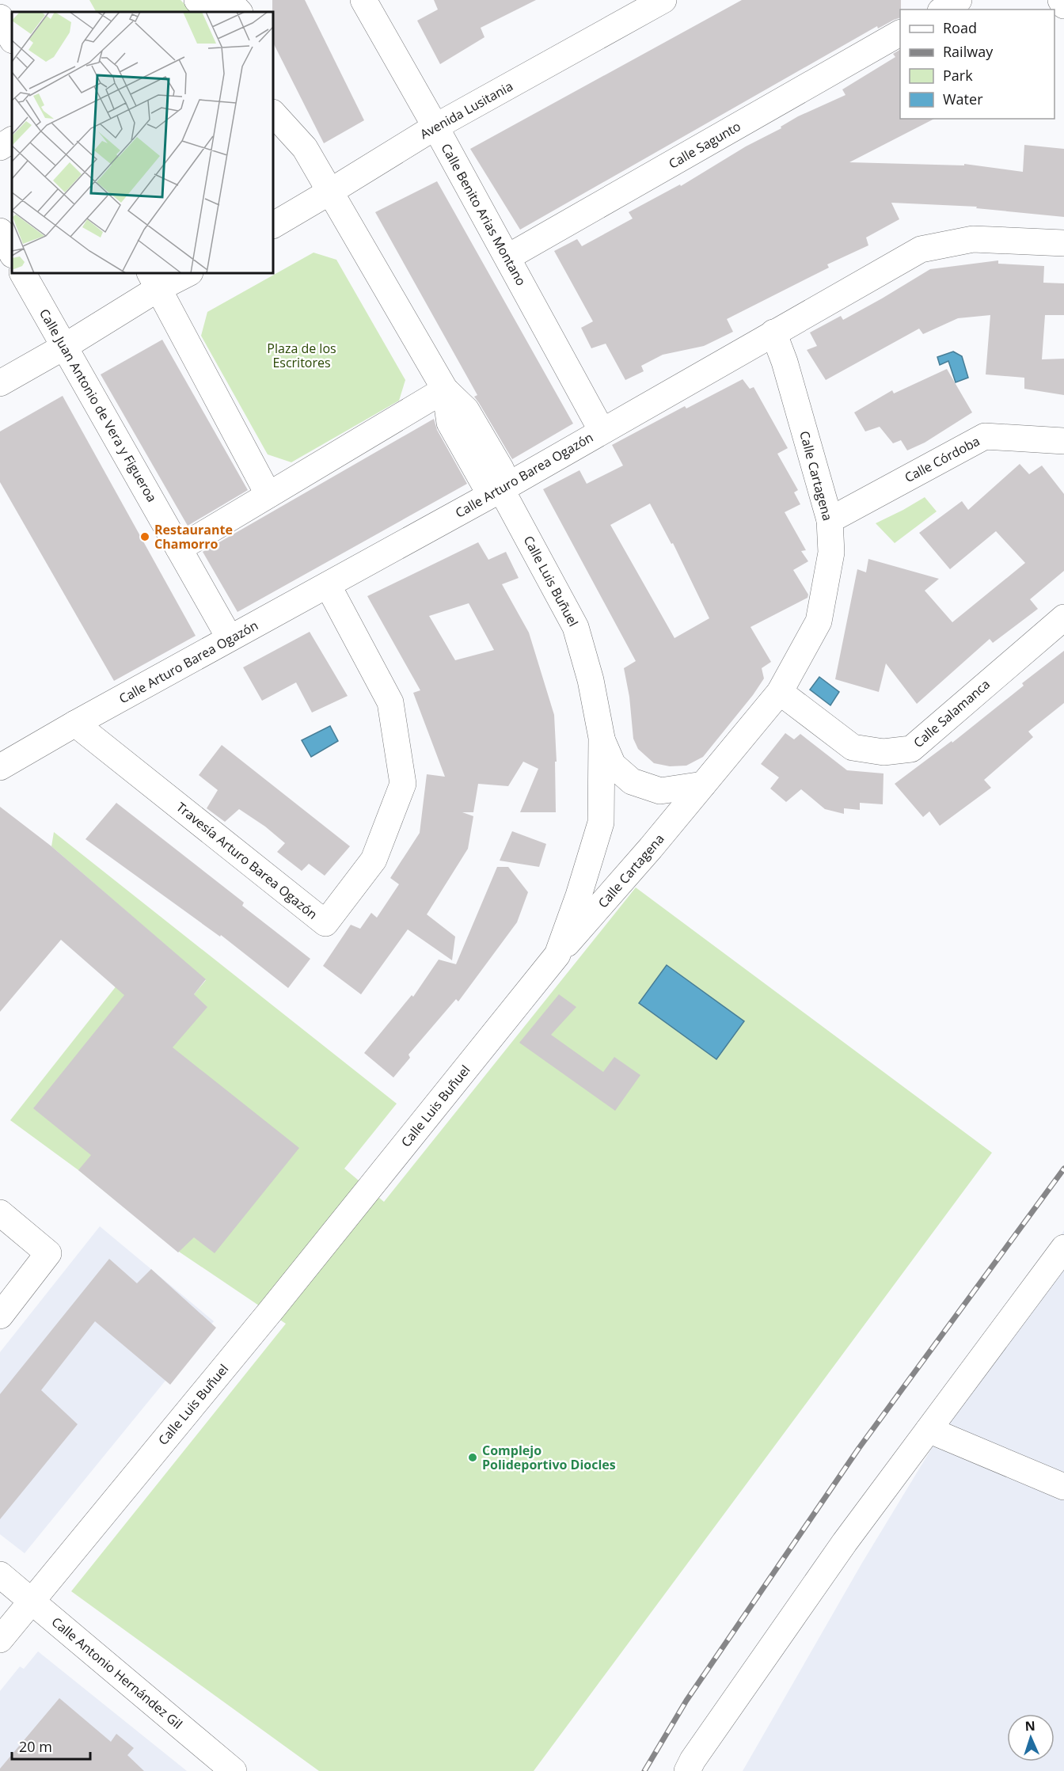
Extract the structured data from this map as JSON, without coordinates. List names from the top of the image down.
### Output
{
  "streets": {
    "street": [
      "Avenida Lusitania",
      "Calle Sagunto",
      "Calle Benito Arias Montano",
      "Calle Juan Antonio de Vera y Figueroa",
      "Calle Córdoba",
      "Calle Arturo Barea Ogazón",
      "Calle Cartagena",
      "Calle Luis Buñuel",
      "Calle Salamanca",
      "Travesía Arturo Barea Ogazón",
      "Calle Antonio Hernández Gil"
    ]
  },
  "crossings": [
    ["Avenida Lusitania", "Calle Benito Arias Montano"],
    ["Calle Sagunto", "Calle Benito Arias Montano"],
    ["Calle Benito Arias Montano", "Calle Arturo Barea Ogazón"],
    ["Calle Juan Antonio de Vera y Figueroa", "Calle Arturo Barea Ogazón"],
    ["Calle Córdoba", "Calle Cartagena"],
    ["Calle Arturo Barea Ogazón", "Calle Cartagena"],
    ["Calle Arturo Barea Ogazón", "Calle Luis Buñuel"],
    ["Calle Arturo Barea Ogazón", "Travesía Arturo Barea Ogazón"],
    ["Calle Cartagena", "Calle Luis Buñuel"],
    ["Calle Cartagena", "Calle Salamanca"],
    ["Calle Luis Buñuel", "Calle Antonio Hernández Gil"]
  ],
  "parks": ["Plaza de los Escritores"],
  "places": ["Restaurante Chamorro", "Complejo Polideportivo Diocles"],
  "legend": [
    "Road",
    "Railway",
    "Park",
    "Water"
  ],
  "scale_bar": "20 m",
  "north": "top"
}
